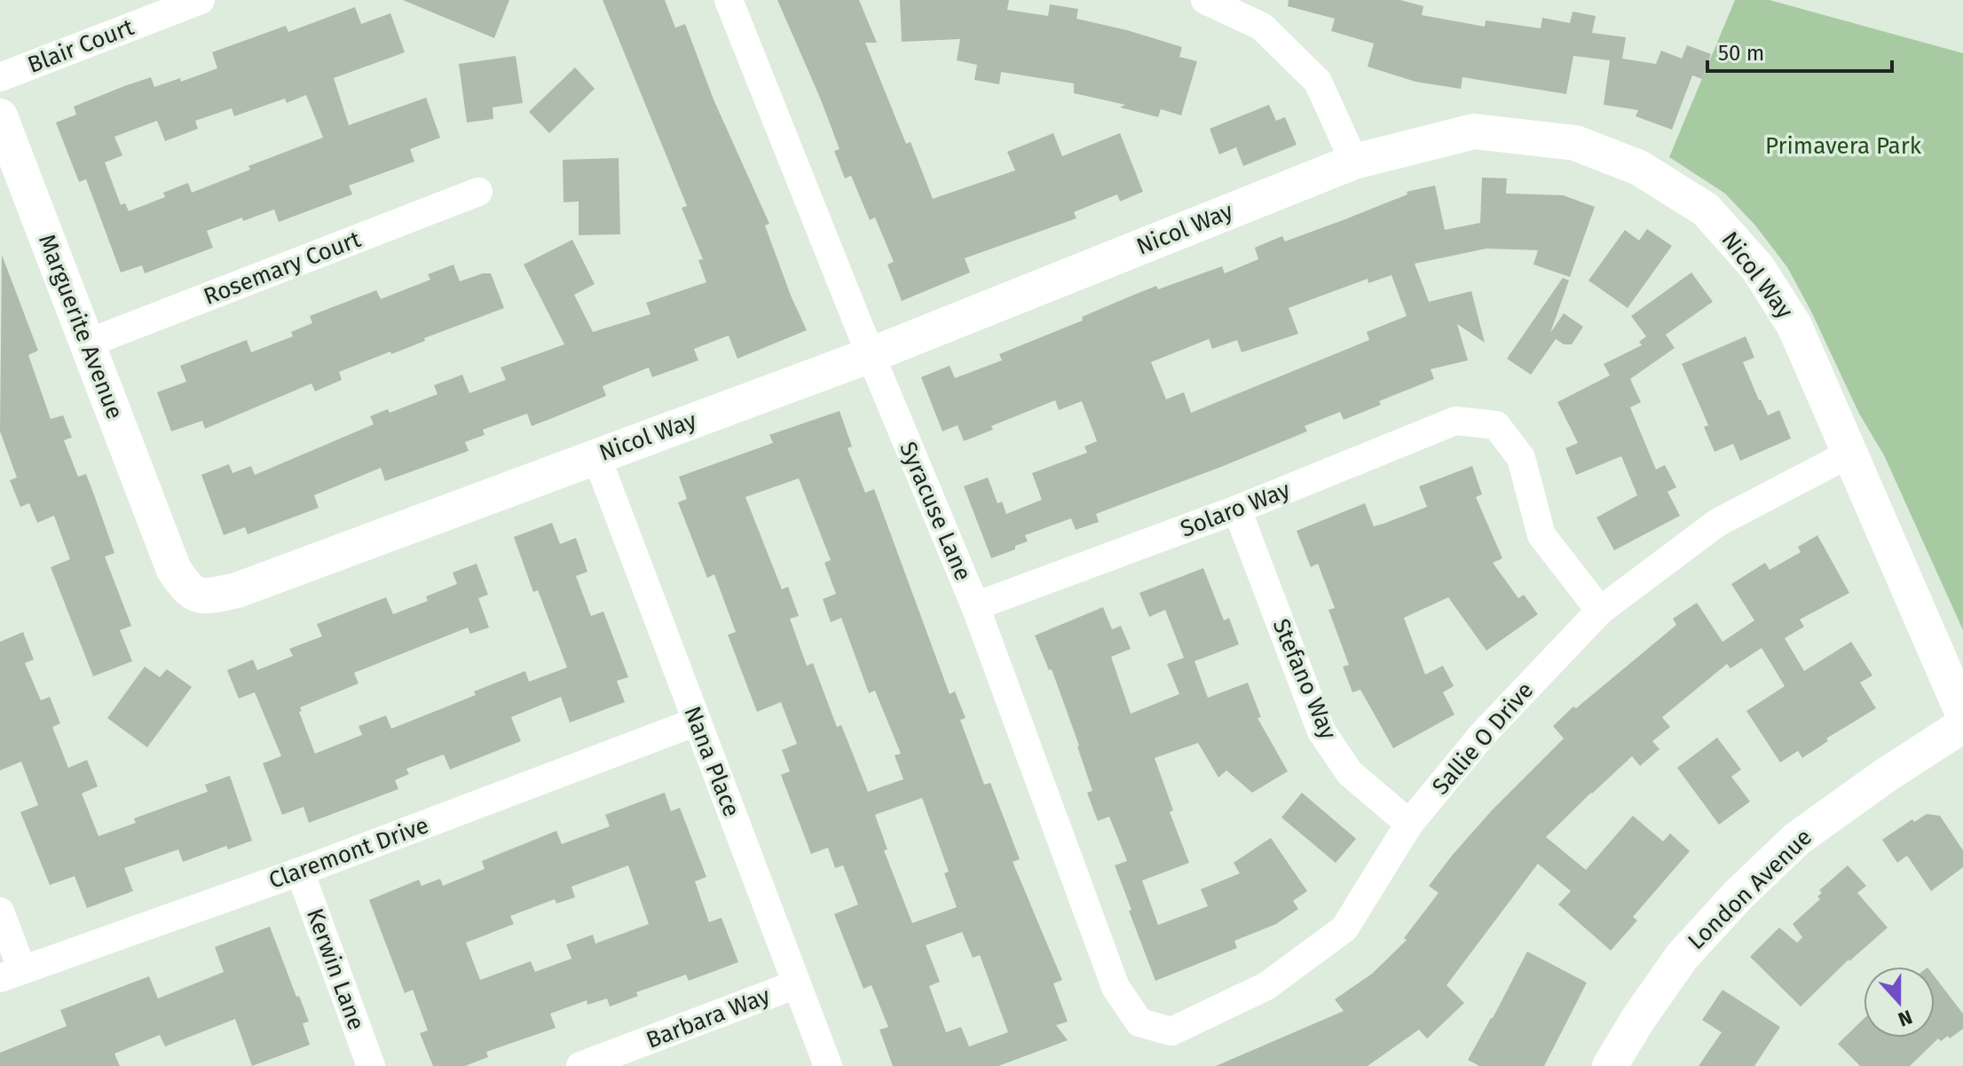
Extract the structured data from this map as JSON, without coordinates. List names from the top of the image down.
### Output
{
  "streets": {
    "street": [
      "Blair Court",
      "Nicol Way",
      "Rosemary Court",
      "Marguerite Avenue",
      "Solaro Way",
      "Syracuse Lane",
      "Stefano Way",
      "Sallie O Drive",
      "Nana Place",
      "Claremont Drive",
      "London Avenue",
      "Kerwin Lane",
      "Barbara Way"
    ]
  },
  "crossings": [
    ["Nicol Way", "Marguerite Avenue"],
    ["Nicol Way", "Syracuse Lane"],
    ["Nicol Way", "Sallie O Drive"],
    ["Nicol Way", "Nana Place"],
    ["Nicol Way", "London Avenue"],
    ["Rosemary Court", "Marguerite Avenue"],
    ["Solaro Way", "Syracuse Lane"],
    ["Solaro Way", "Stefano Way"],
    ["Solaro Way", "Sallie O Drive"],
    ["Syracuse Lane", "Sallie O Drive"],
    ["Stefano Way", "Sallie O Drive"],
    ["Nana Place", "Claremont Drive"],
    ["Nana Place", "Barbara Way"],
    ["Claremont Drive", "Kerwin Lane"]
  ],
  "parks": ["Primavera Park"],
  "scale_bar": "50 m",
  "north": "bottom"
}
